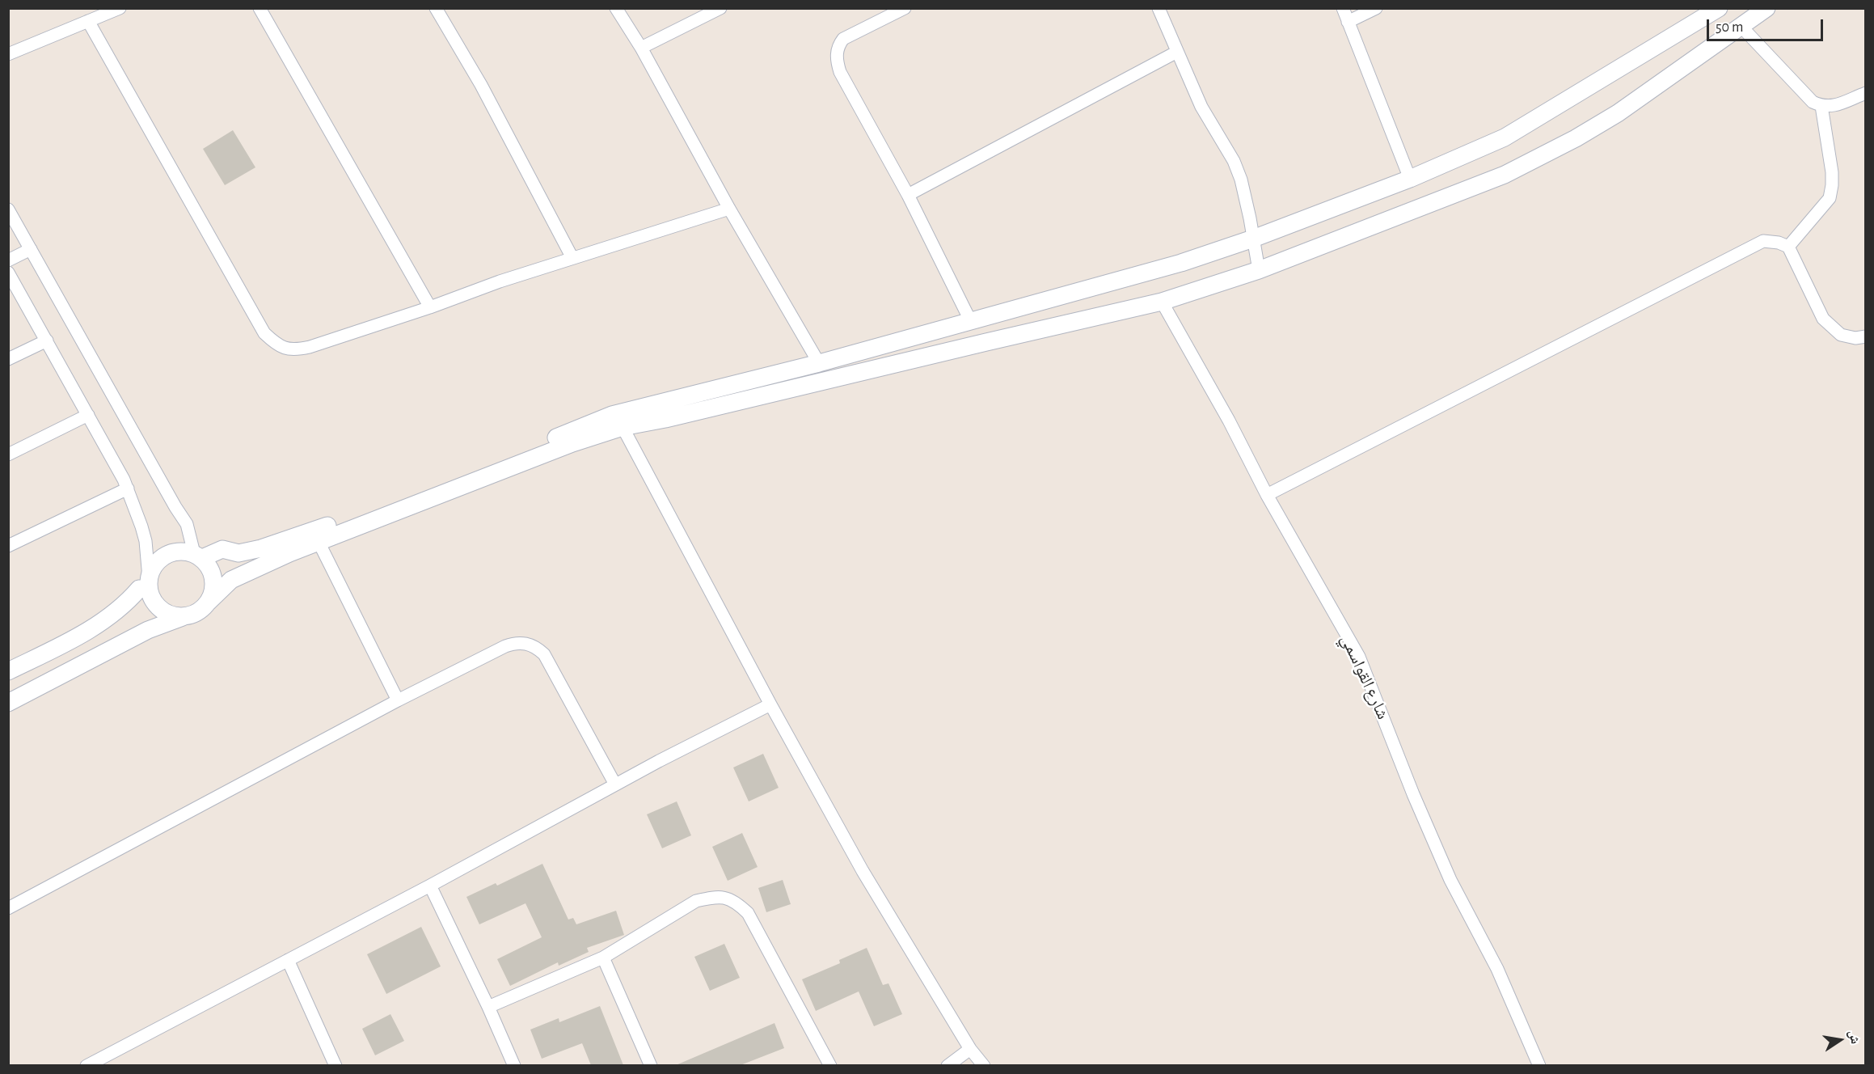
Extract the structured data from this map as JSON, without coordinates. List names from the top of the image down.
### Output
{
  "streets": {
    "street": ["شارع القواسمي"]
  },
  "scale_bar": "50 m",
  "north": "right"
}
